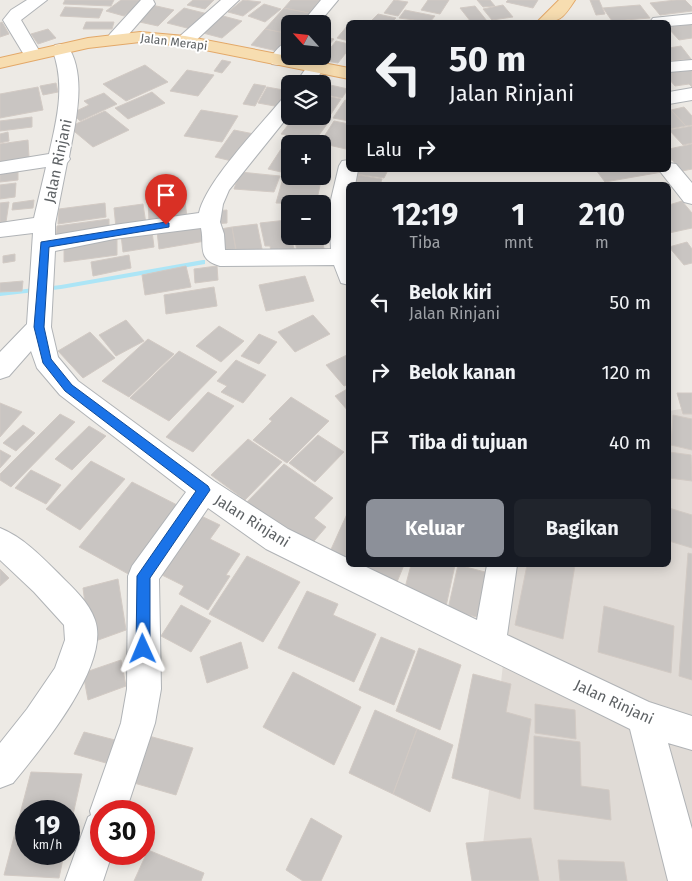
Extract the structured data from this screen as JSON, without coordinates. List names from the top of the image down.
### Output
{
  "streets": {
    "main road": ["Jalan Merapi"],
    "street": ["Jalan Rinjani"]
  },
  "crossings": [
    ["Jalan Merapi", "Jalan Rinjani"]
  ],
  "north": "top left",
  "page": {
    "map_buttons": ["+", "−"],
    "turn": ["50 m", "Jalan Rinjani"],
    "then": "Lalu",
    "eta": [
      "12:19",
      "Tiba",
      "1",
      "mnt",
      "210",
      "m"
    ],
    "list": [
      {
        "name": "Belok kiri",
        "note": "Jalan Rinjani",
        "value": "50 m"
      },
      {
        "name": "Belok kanan",
        "value": "120 m"
      },
      {
        "name": "Tiba di tujuan",
        "value": "40 m"
      }
    ],
    "buttons": ["Keluar", "Bagikan"],
    "speed": "19 km/h",
    "limit": "30"
  }
}
